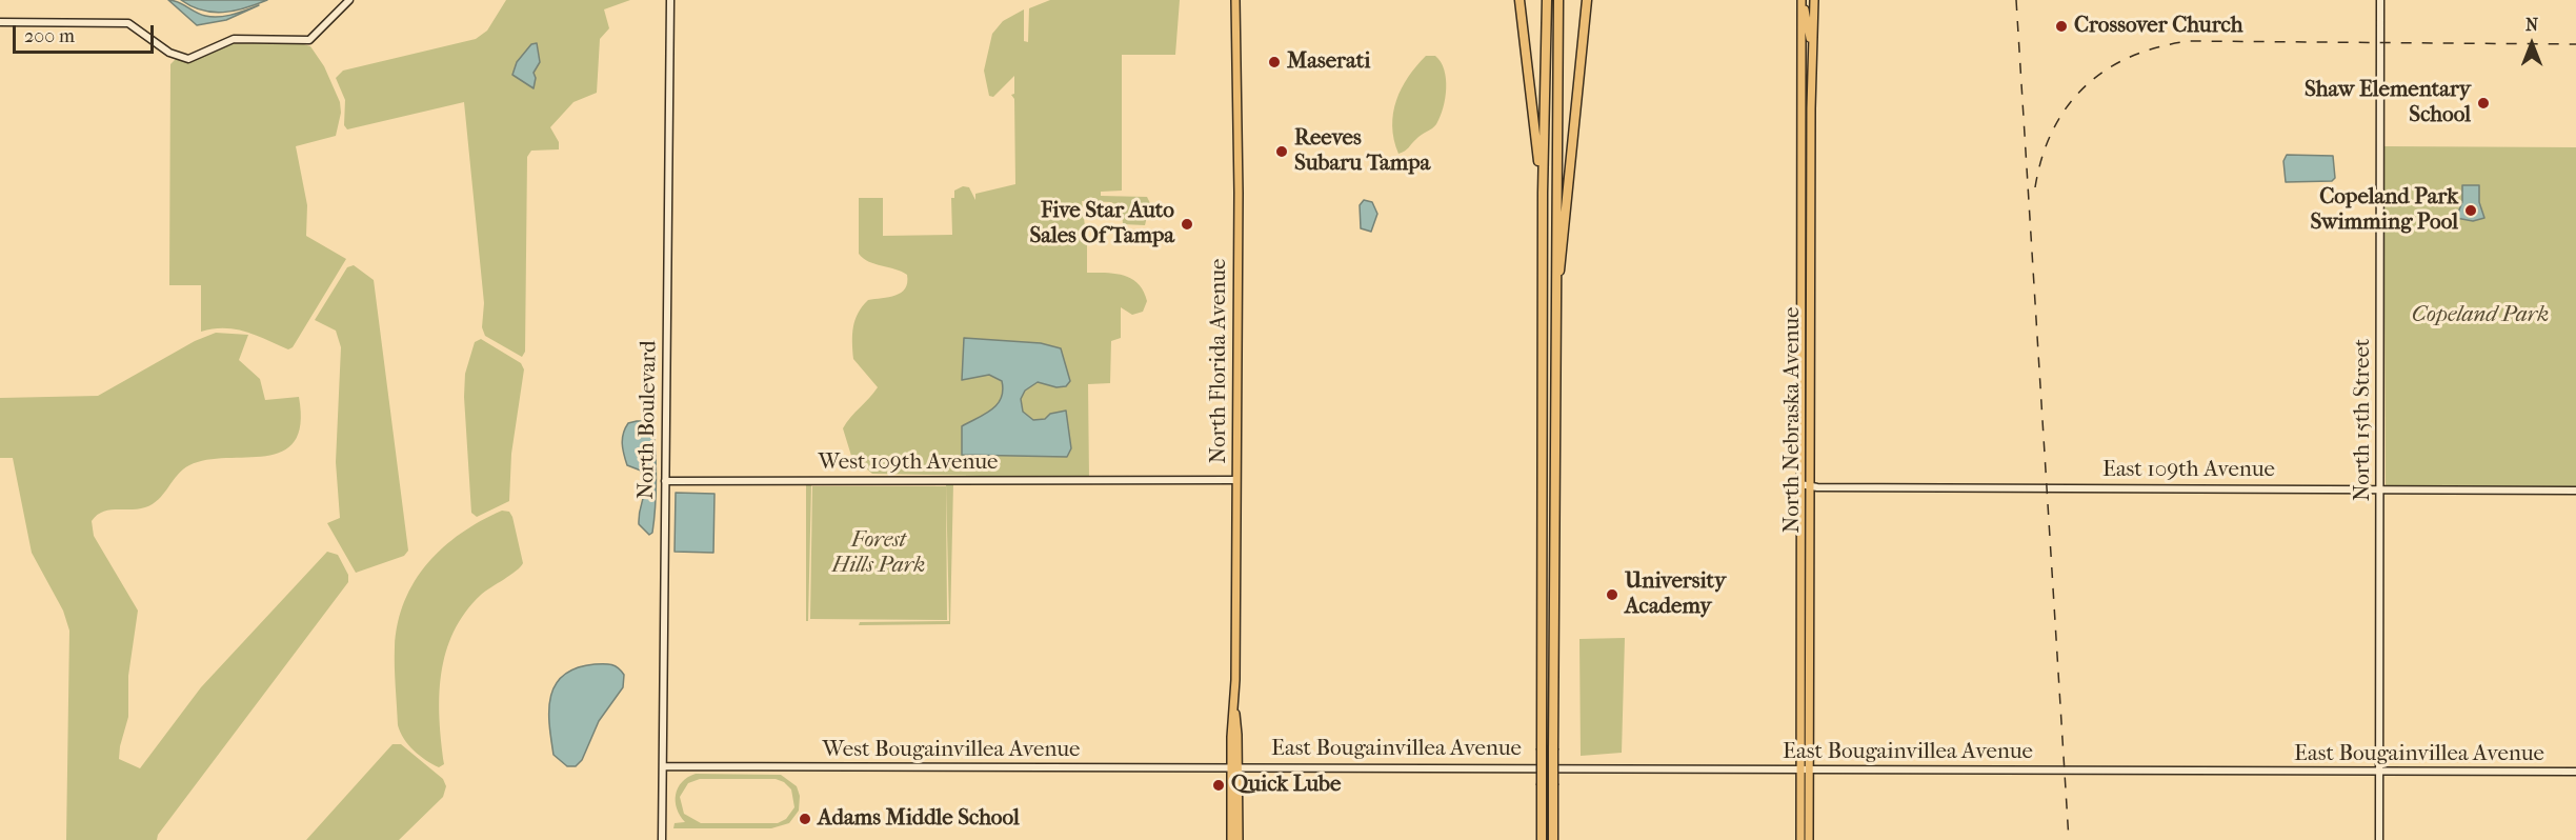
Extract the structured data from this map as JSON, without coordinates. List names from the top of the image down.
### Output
{
  "streets": {
    "main road": ["North Florida Avenue", "North Nebraska Avenue"],
    "street": [
      "North Boulevard",
      "North 15th Street",
      "West 109th Avenue",
      "East 109th Avenue",
      "East Bougainvillea Avenue",
      "West Bougainvillea Avenue"
    ]
  },
  "crossings": [
    ["North Florida Avenue", "West 109th Avenue"],
    ["North Florida Avenue", "East Bougainvillea Avenue"],
    ["North Florida Avenue", "West Bougainvillea Avenue"],
    ["North Boulevard", "West 109th Avenue"],
    ["North Boulevard", "West Bougainvillea Avenue"],
    ["North Nebraska Avenue", "East 109th Avenue"],
    ["North Nebraska Avenue", "East Bougainvillea Avenue"],
    ["North 15th Street", "East 109th Avenue"],
    ["North 15th Street", "East Bougainvillea Avenue"],
    ["East Bougainvillea Avenue", "West Bougainvillea Avenue"]
  ],
  "parks": ["Copeland Park", "Forest Hills Park"],
  "places": [
    "Crossover Church",
    "Maserati",
    "Shaw Elementary School",
    "Reeves Subaru Tampa",
    "Copeland Park Swimming Pool",
    "Five Star Auto Sales Of Tampa",
    "University Academy",
    "Quick Lube",
    "Adams Middle School"
  ],
  "scale_bar": "200 m",
  "north": "top"
}
